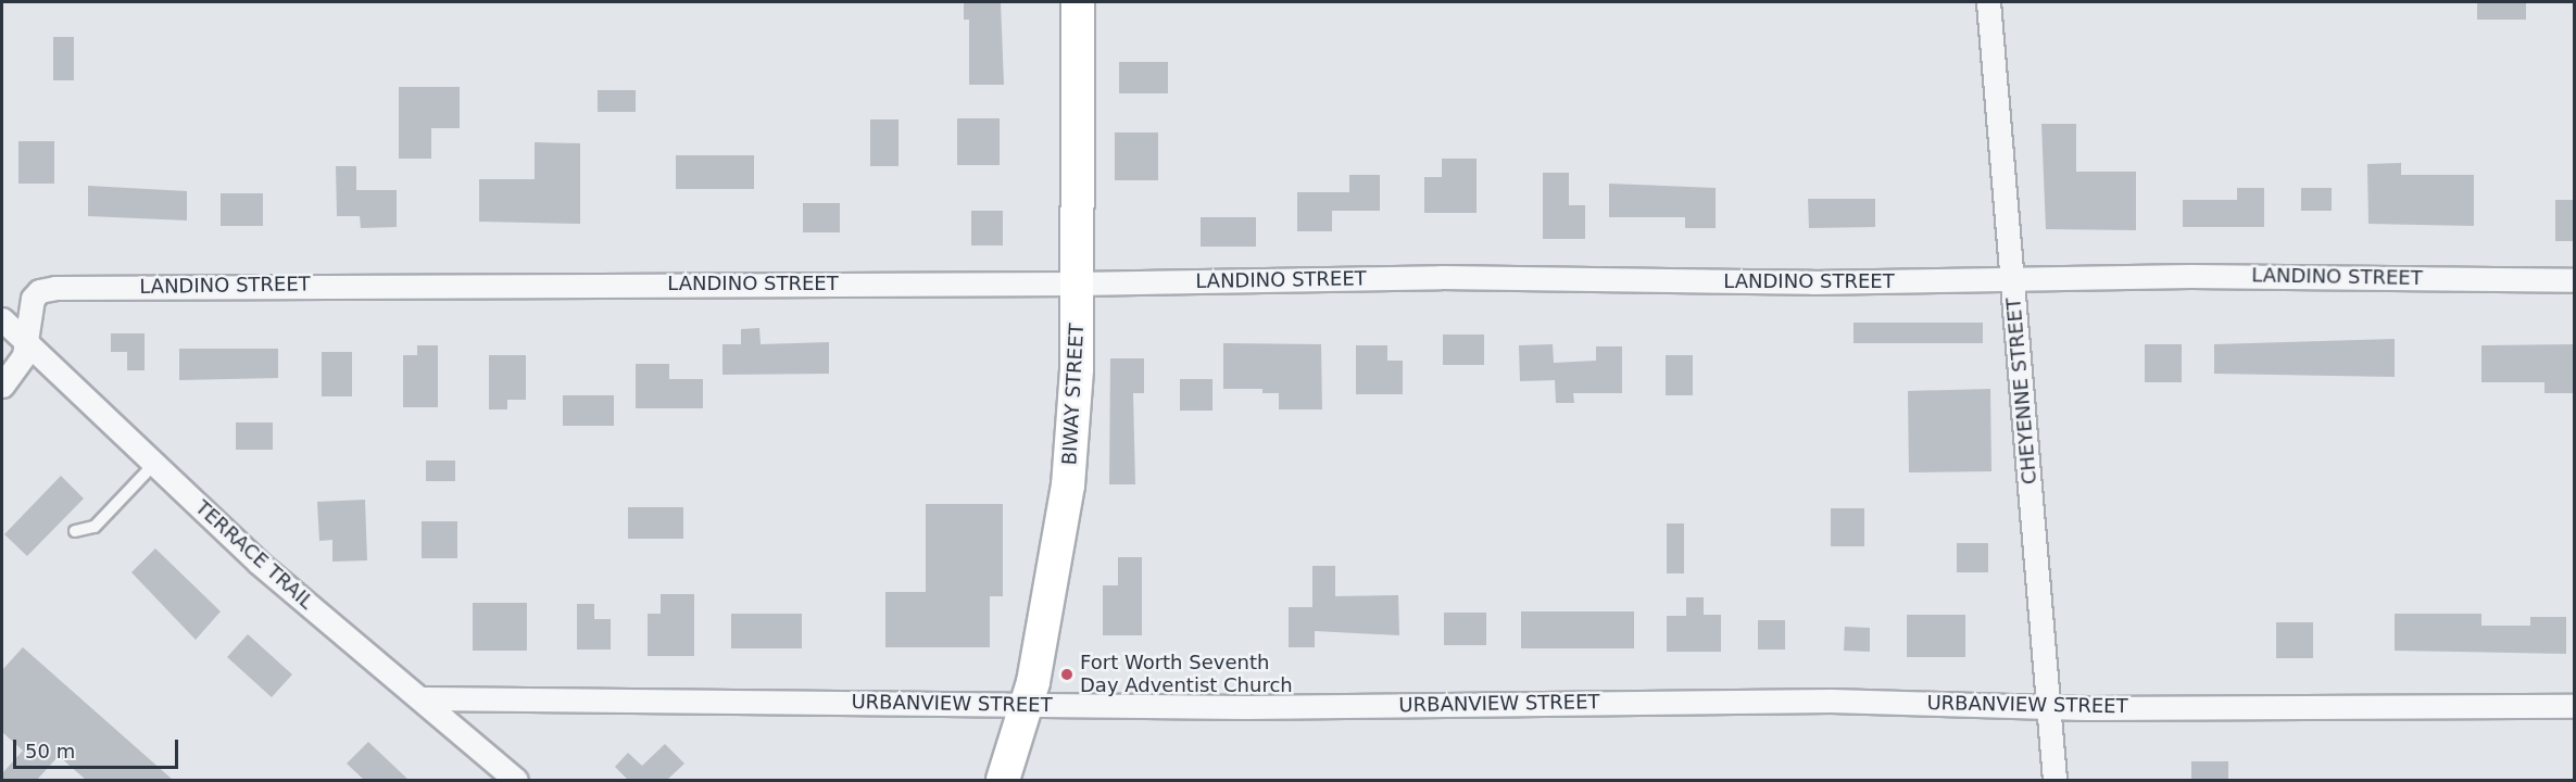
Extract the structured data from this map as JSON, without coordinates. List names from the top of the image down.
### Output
{
  "streets": {
    "street": [
      "LANDINO STREET",
      "CHEYENNE STREET",
      "BIWAY STREET",
      "TERRACE TRAIL",
      "URBANVIEW STREET"
    ]
  },
  "crossings": [
    ["LANDINO STREET", "CHEYENNE STREET"],
    ["LANDINO STREET", "BIWAY STREET"],
    ["LANDINO STREET", "TERRACE TRAIL"],
    ["CHEYENNE STREET", "URBANVIEW STREET"],
    ["BIWAY STREET", "URBANVIEW STREET"],
    ["TERRACE TRAIL", "URBANVIEW STREET"]
  ],
  "places": ["Fort Worth Seventh Day Adventist Church"],
  "scale_bar": "50 m"
}
